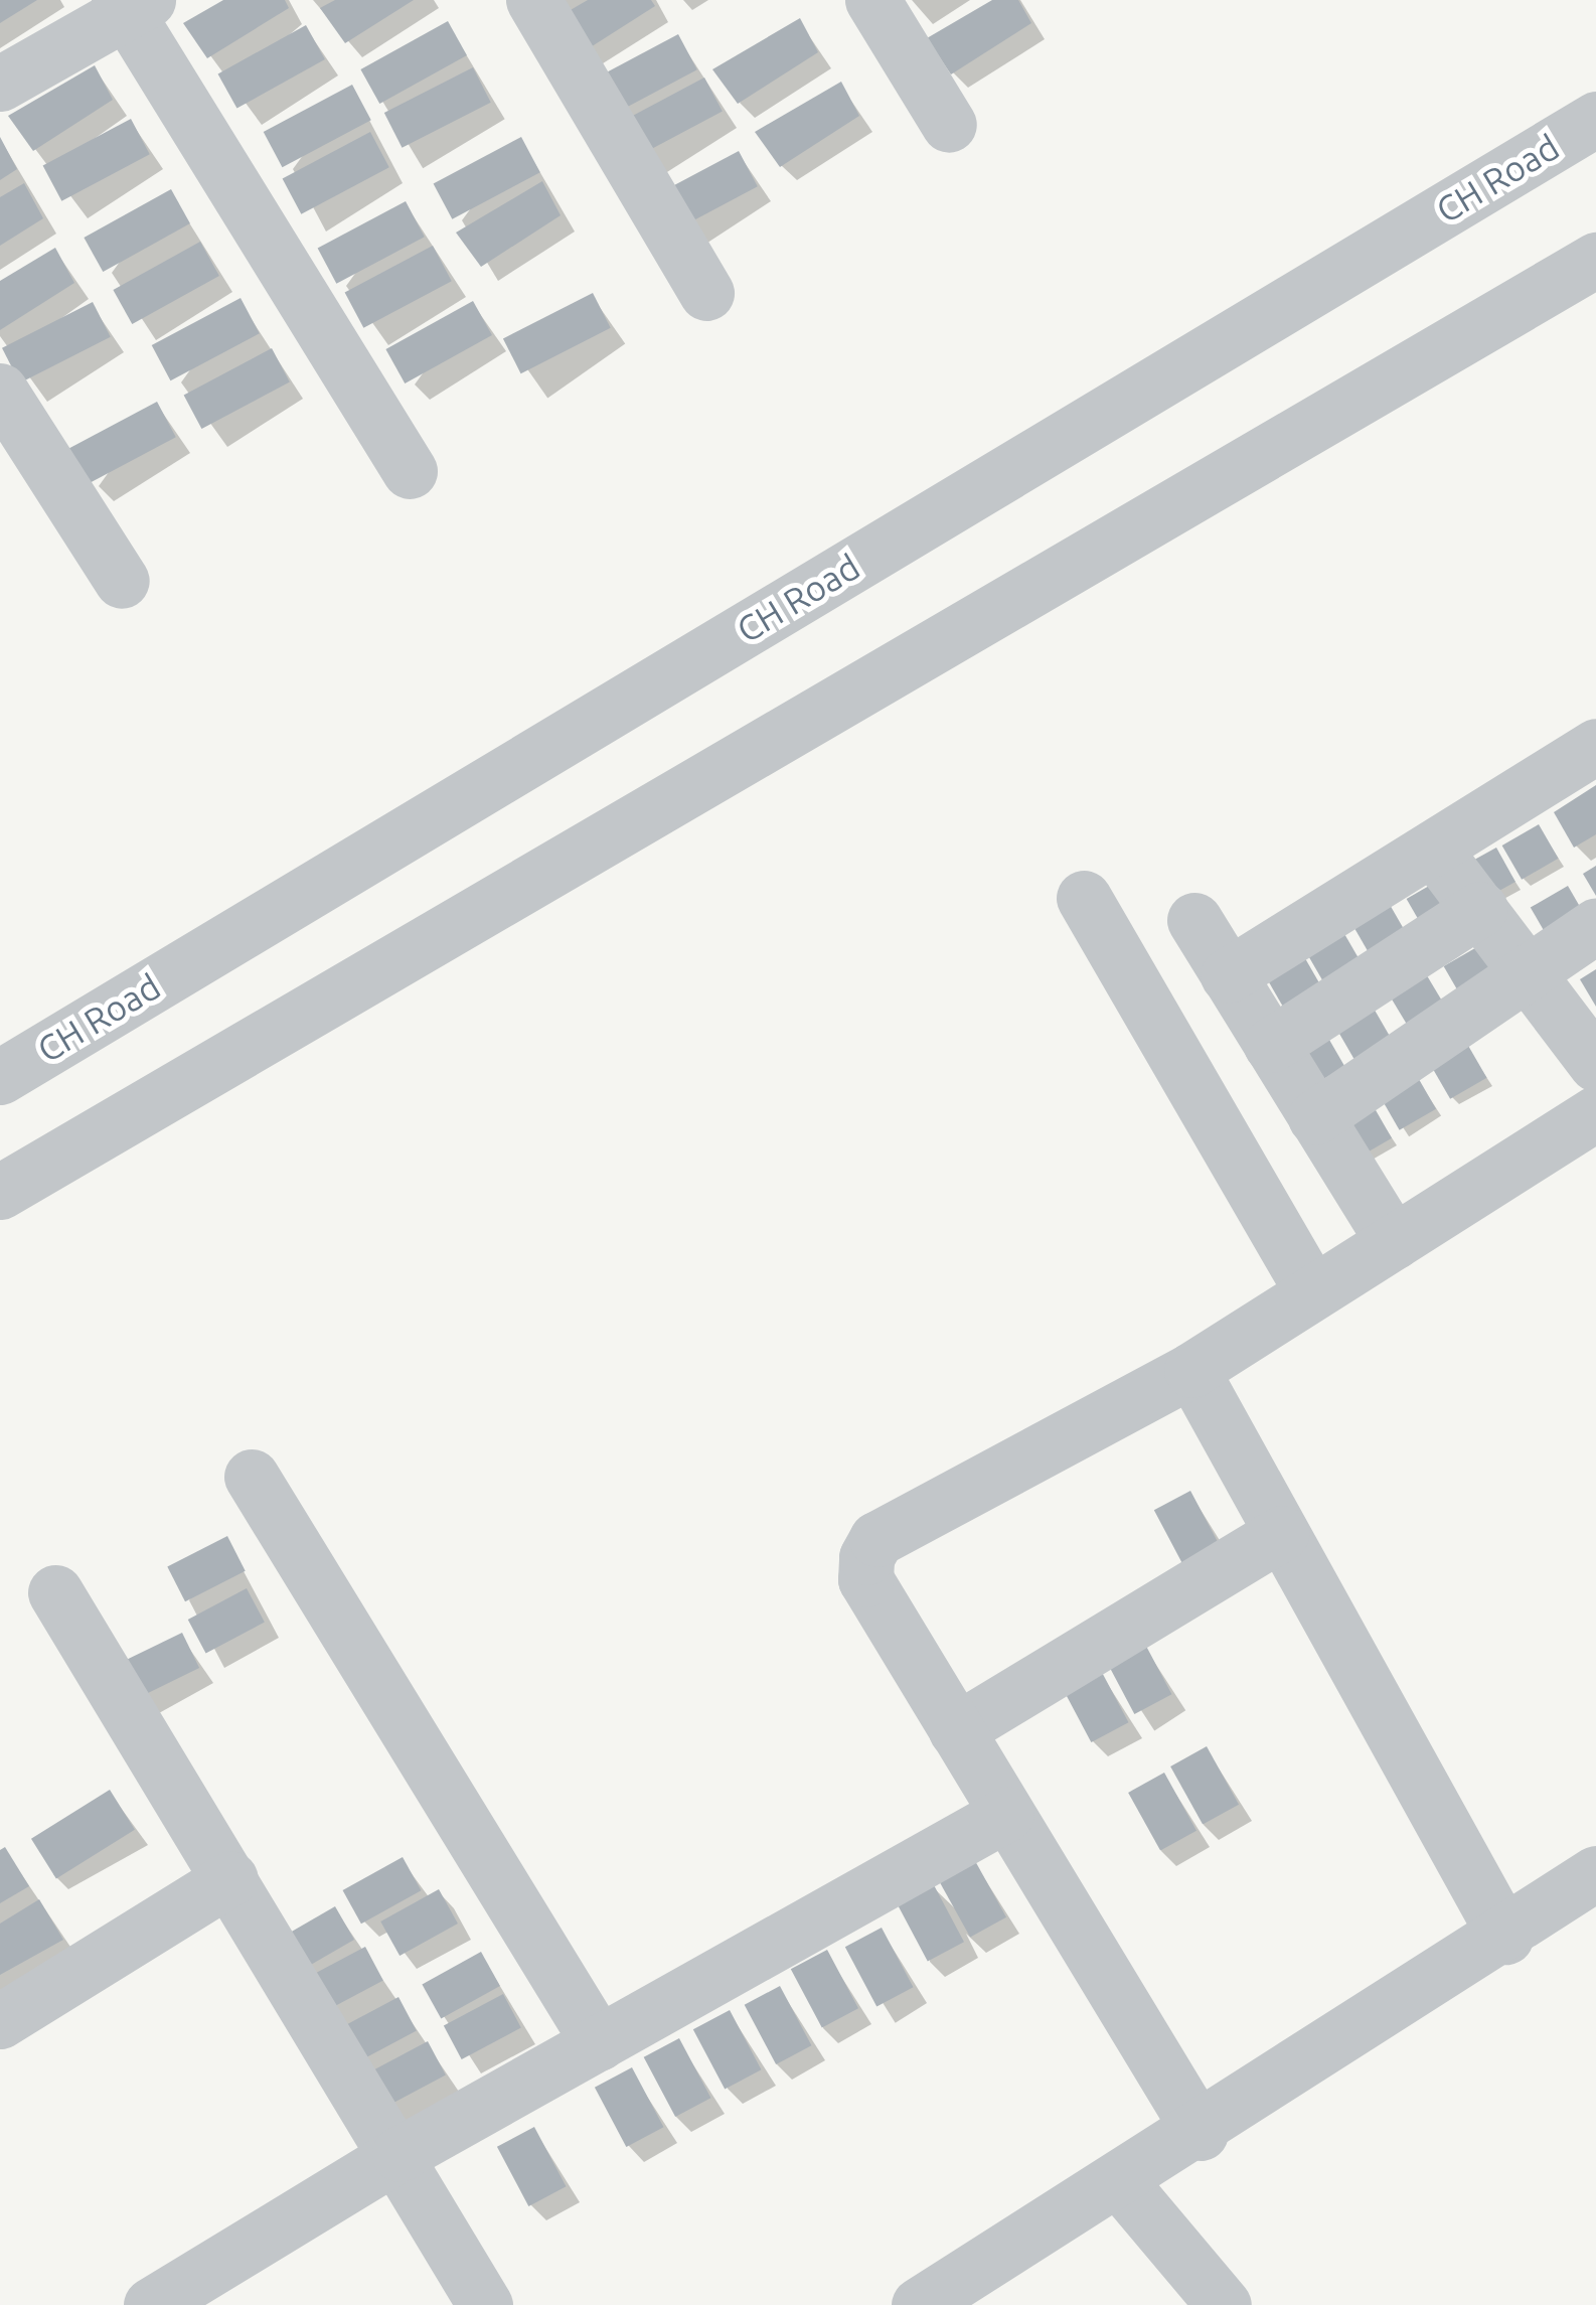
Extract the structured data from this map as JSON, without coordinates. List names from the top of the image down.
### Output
{
  "streets": {
    "street": ["CH Road"]
  }
}
